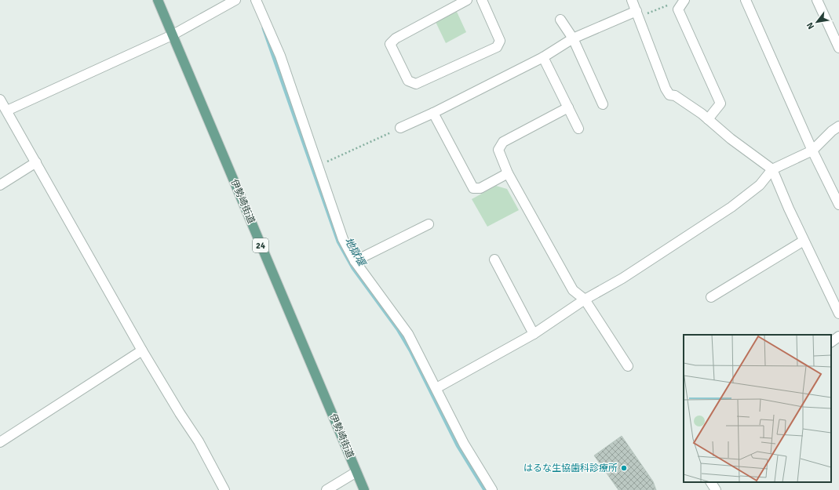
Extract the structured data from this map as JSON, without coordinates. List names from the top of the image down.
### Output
{
  "streets": {
    "main road": ["伊勢崎街道", "24"]
  },
  "water": ["地獄堰"],
  "places": ["はるな生協歯科診療所"],
  "north": "bottom left"
}
